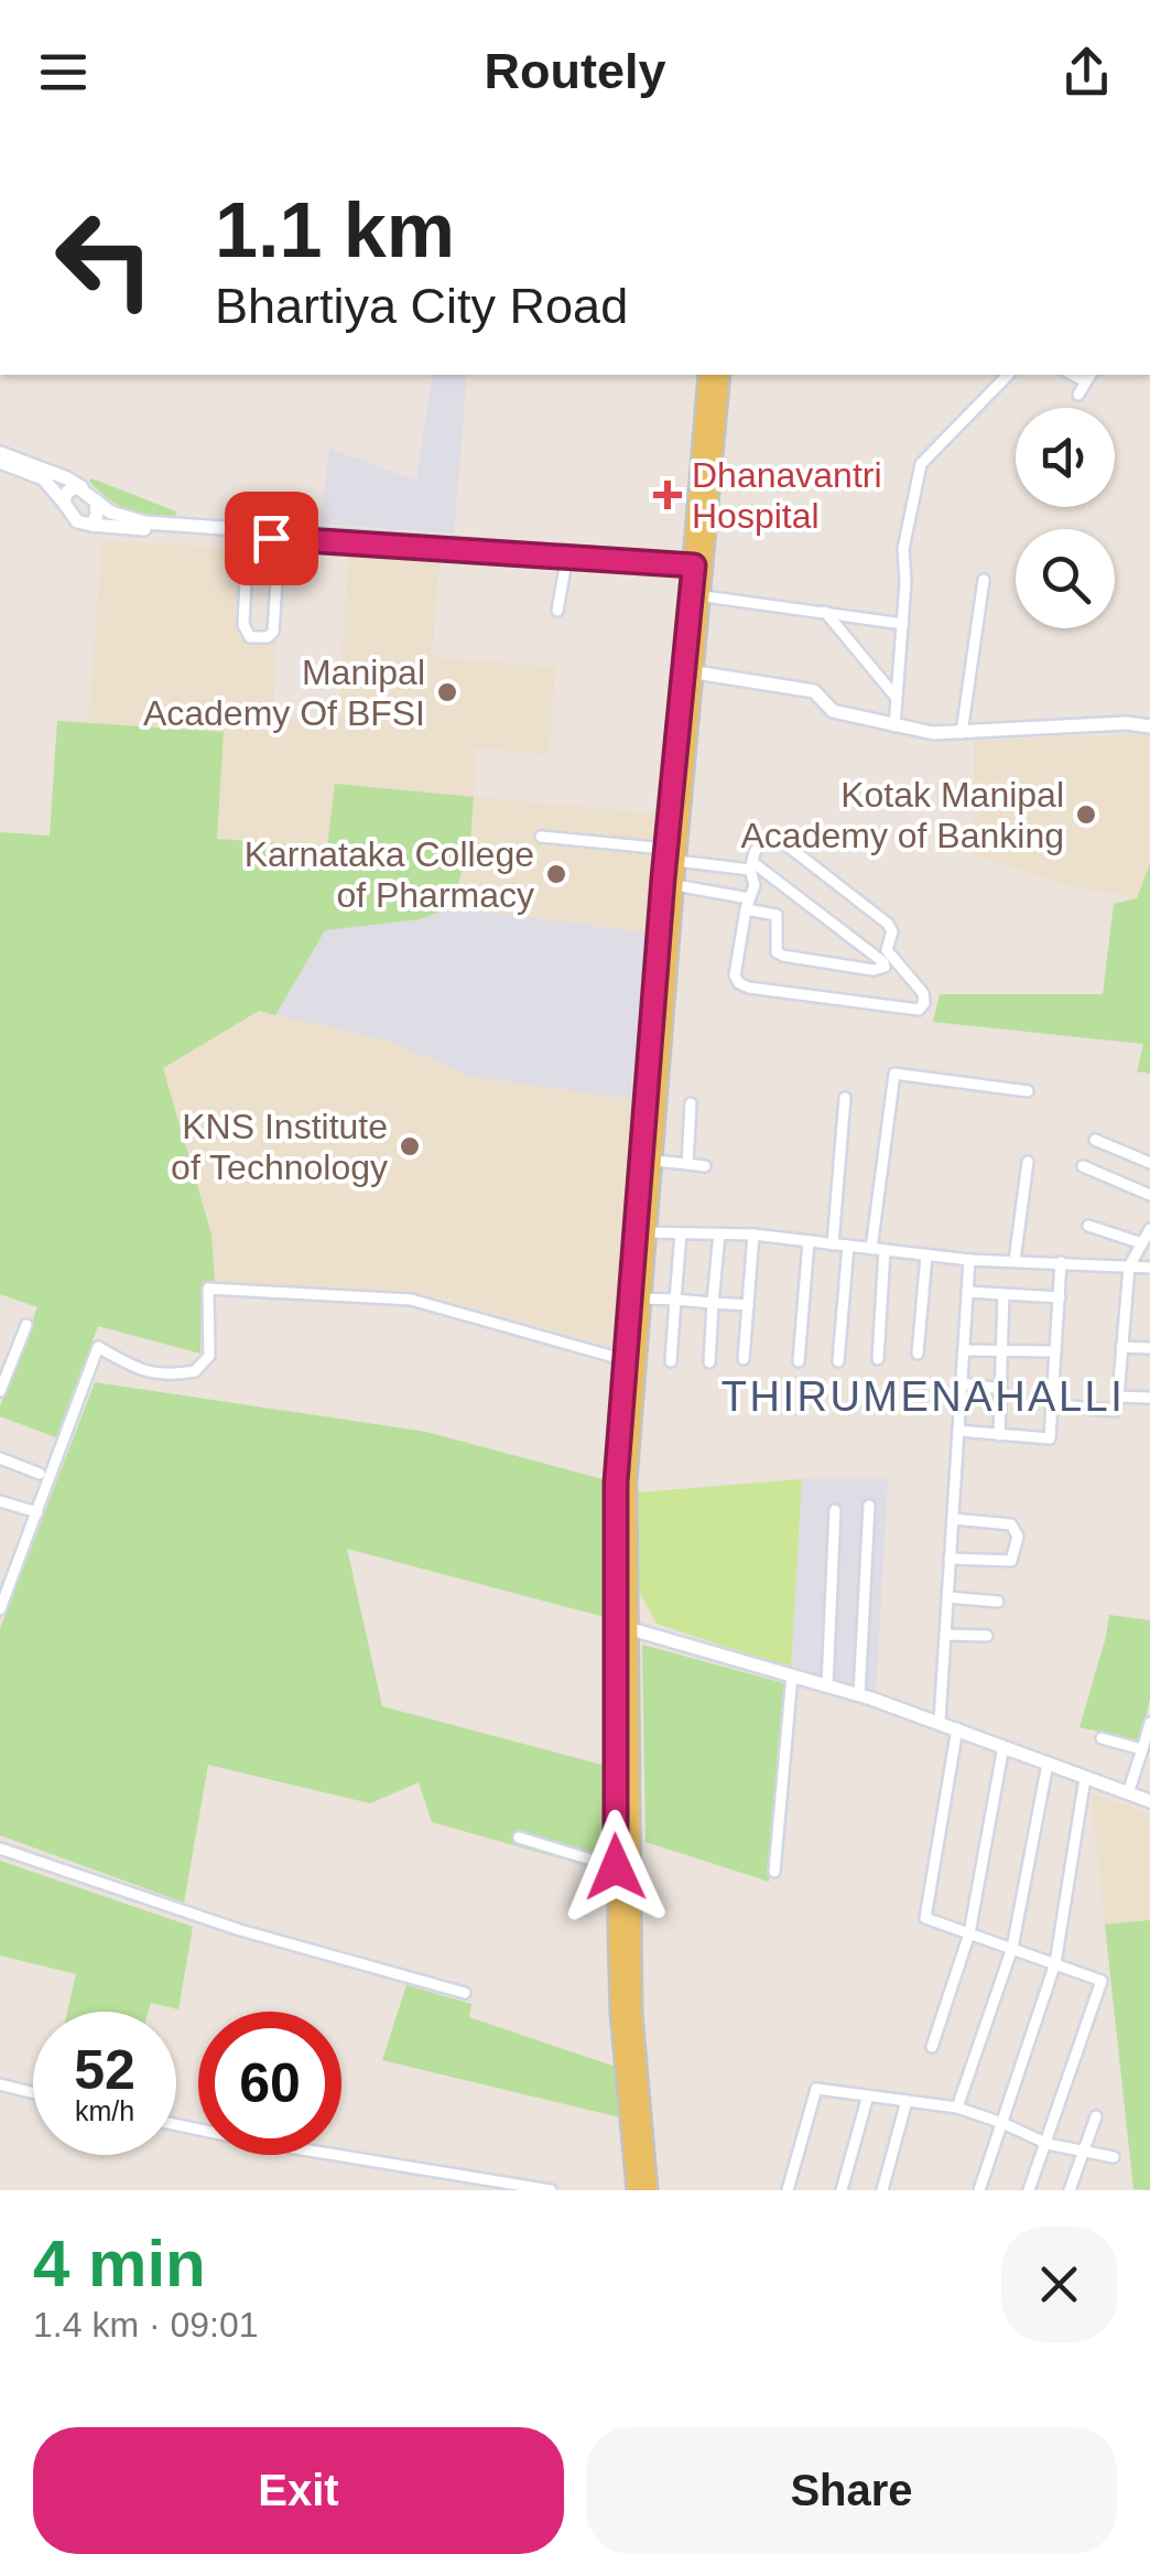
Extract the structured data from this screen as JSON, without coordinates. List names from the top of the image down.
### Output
{
  "districts": ["THIRUMENAHALLI"],
  "places": {
    "health": ["Dhanavantri Hospital"],
    "other": [
      "Manipal Academy Of BFSI",
      "Kotak Manipal Academy of Banking",
      "Karnataka College of Pharmacy",
      "KNS Institute of Technology"
    ]
  },
  "page": {
    "header": "Routely",
    "turn": ["1.1 km", "Bhartiya City Road"],
    "speed": "52 km/h",
    "limit": "60",
    "heading": ["4 min", "1.4 km · 09:01"],
    "buttons": ["Exit", "Share"]
  }
}
